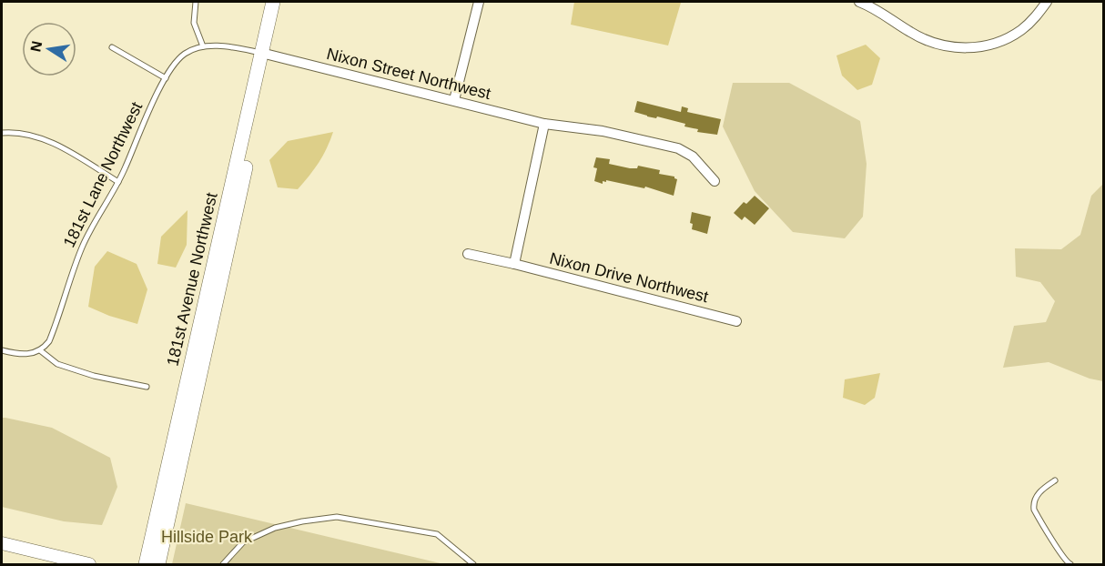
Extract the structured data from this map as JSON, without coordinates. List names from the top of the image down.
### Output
{
  "streets": {
    "main road": ["181st Avenue Northwest"],
    "street": ["Nixon Street Northwest", "Nixon Drive Northwest"],
    "lane": ["181st Lane Northwest"]
  },
  "crossings": [
    ["Nixon Street Northwest", "181st Avenue Northwest"]
  ],
  "parks": ["Hillside Park"],
  "north": "left"
}
